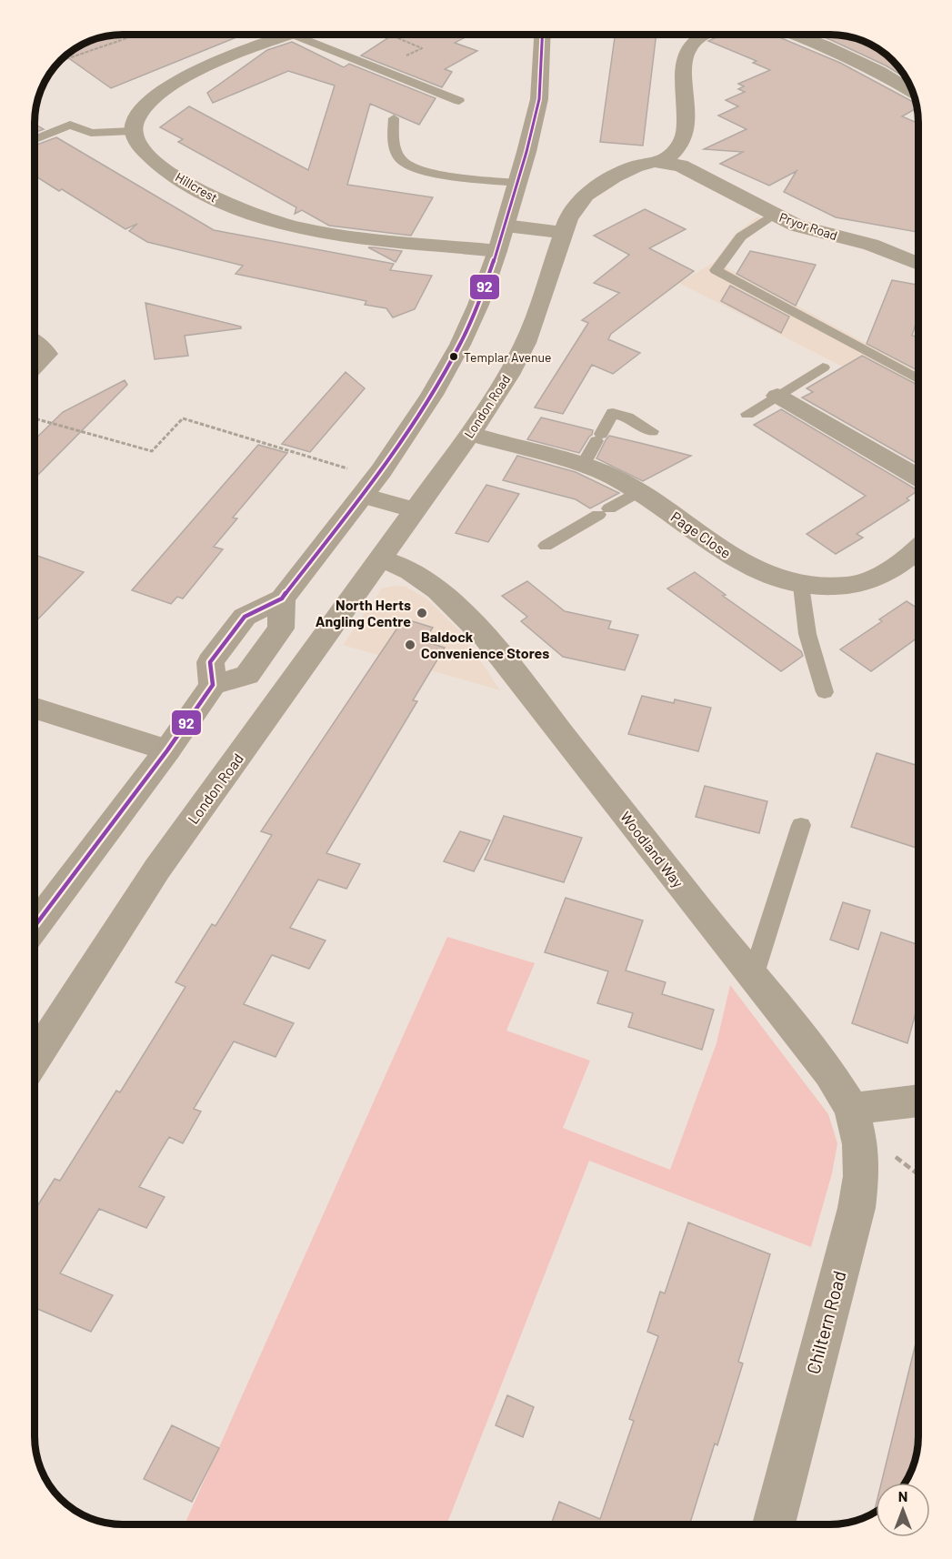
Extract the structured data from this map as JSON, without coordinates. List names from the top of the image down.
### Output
{
  "streets": {
    "street": [
      "Hillcrest",
      "Pryor Road",
      "London Road",
      "Page Close",
      "Woodland Way",
      "Chiltern Road"
    ]
  },
  "crossings": [
    ["Pryor Road", "London Road"],
    ["London Road", "Page Close"],
    ["London Road", "Woodland Way"],
    ["Woodland Way", "Chiltern Road"]
  ],
  "places": ["Templar Avenue", "North Herts Angling Centre", "Baldock Convenience Stores"],
  "lines": ["transit line 92"],
  "north": "top"
}
